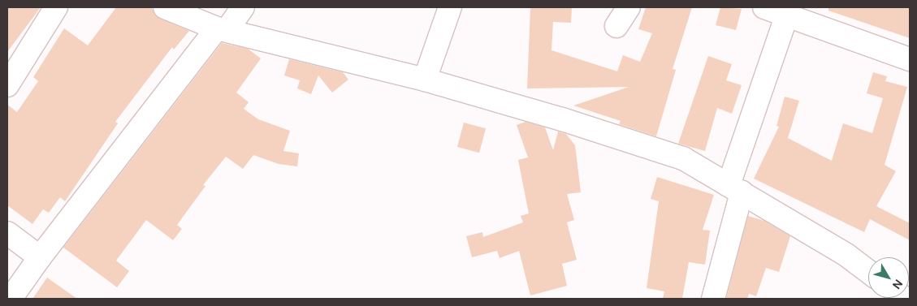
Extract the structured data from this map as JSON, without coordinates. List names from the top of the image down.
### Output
{
  "north": "bottom right"
}
